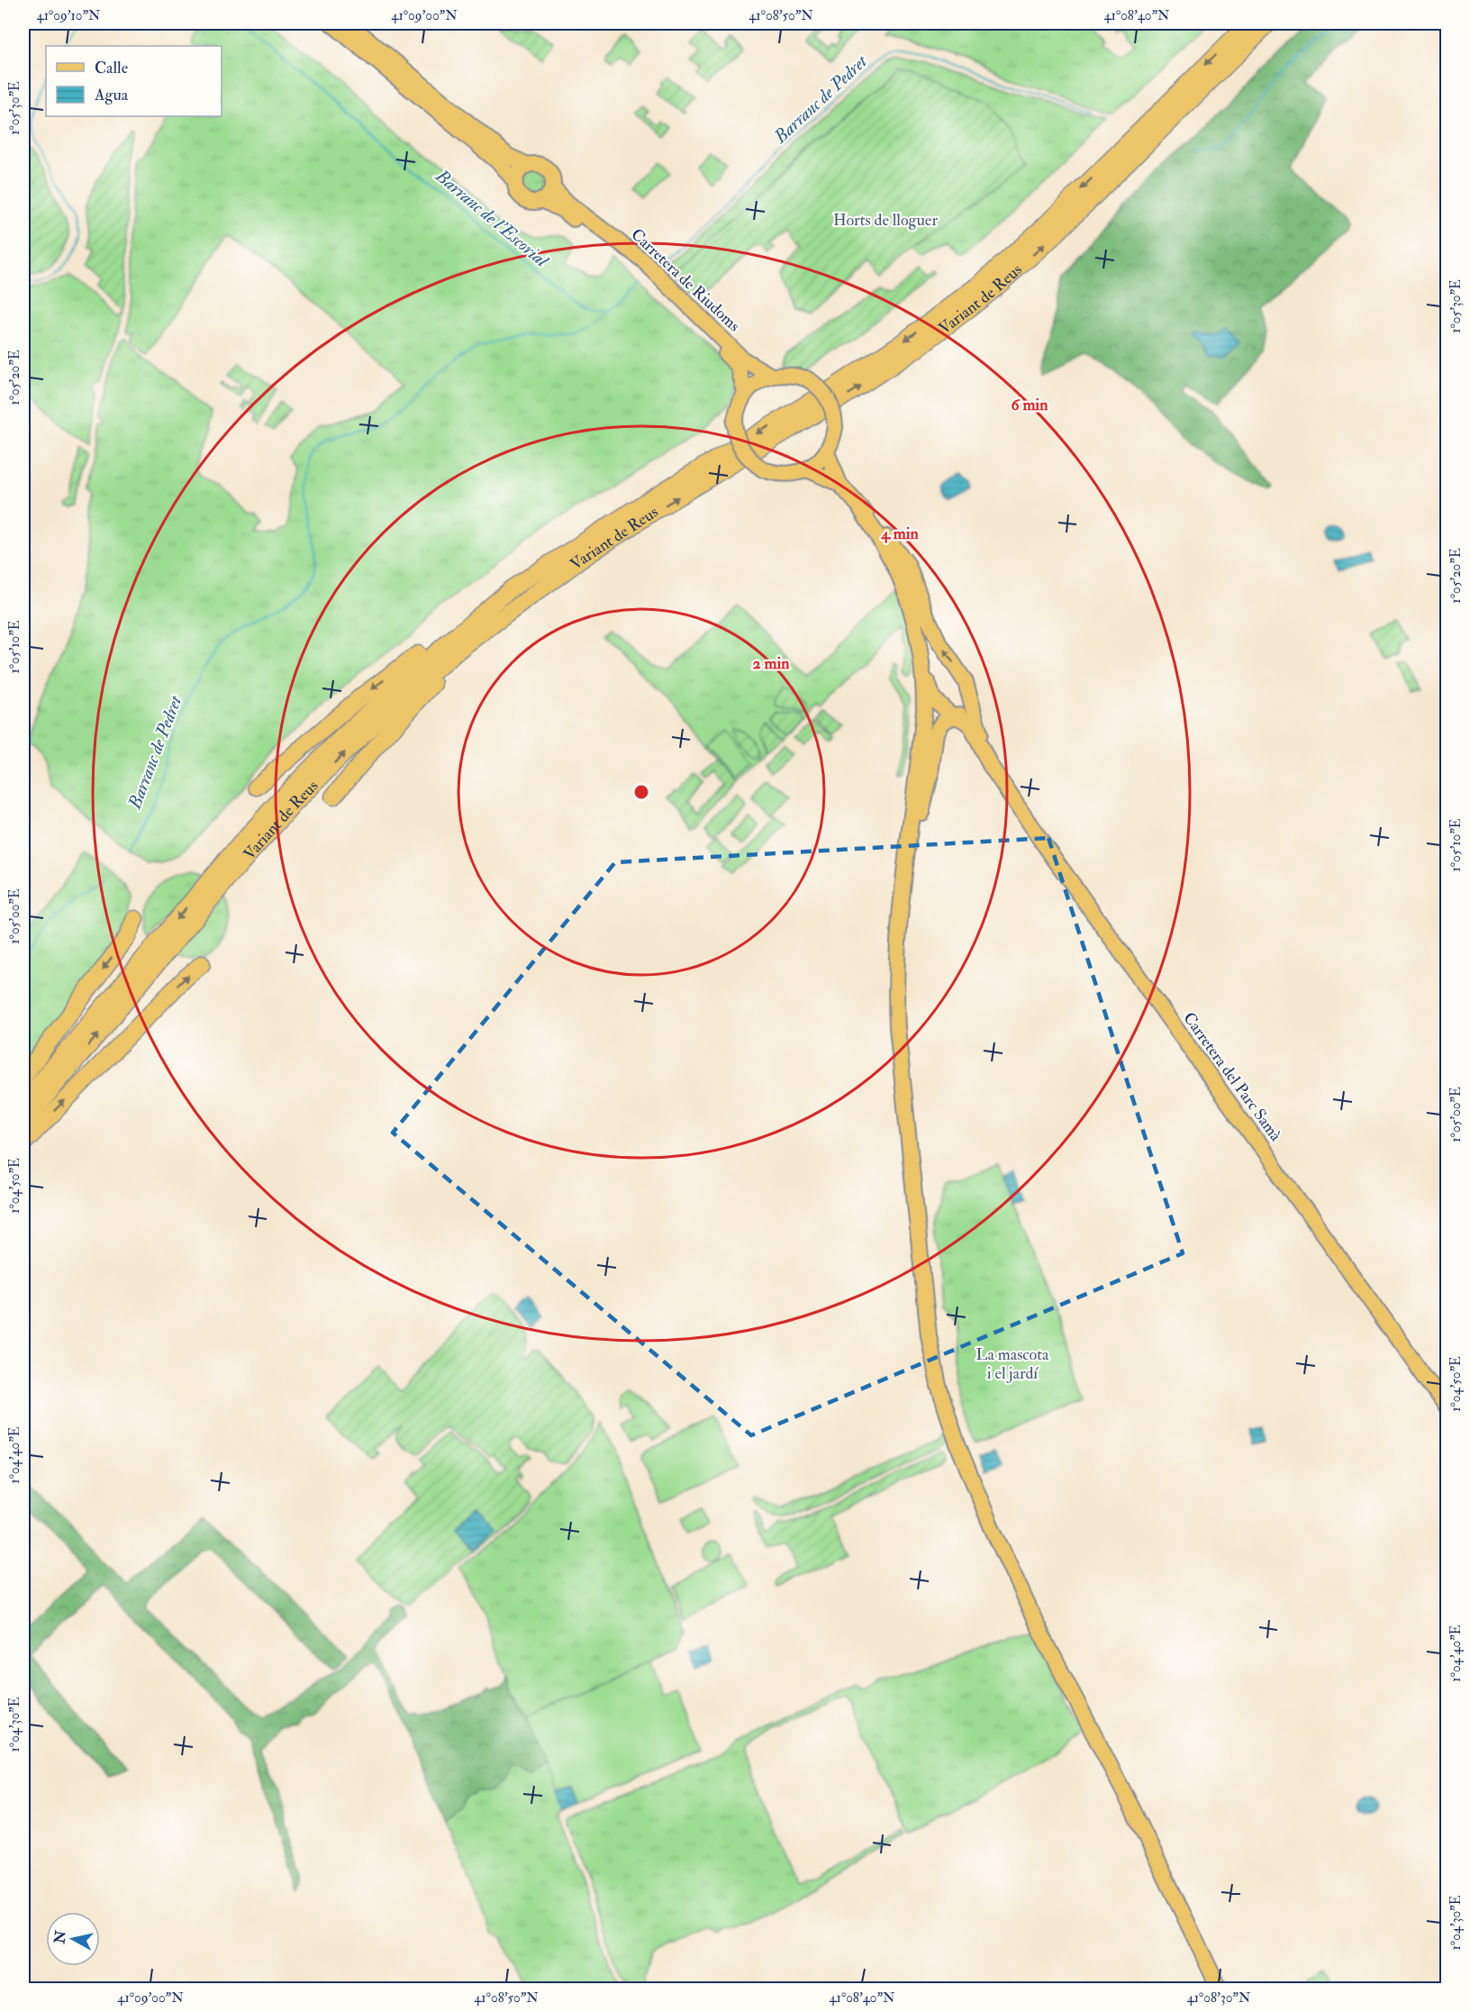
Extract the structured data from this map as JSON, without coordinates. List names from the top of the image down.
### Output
{
  "streets": {
    "highway": ["Variant de Reus"],
    "main road": ["Carretera de Riudoms", "Carretera del Parc Samà"]
  },
  "water": ["Barranc de Pedret", "Barranc de l'Escorial"],
  "parks": ["Horts de lloguer", "La mascota i el jardí"],
  "legend": ["Calle", "Agua"],
  "north": "left",
  "coordinates": [
    "41°09'10\"N",
    "41°09'00\"N",
    "41°08'50\"N",
    "41°08'40\"N",
    "1°05'30\"E",
    "1°05'20\"E",
    "1°05'10\"E",
    "1°05'00\"E",
    "1°04'50\"E",
    "1°04'40\"E",
    "1°04'30\"E",
    "41°08'30\"N"
  ],
  "rings": ["6 min", "4 min", "2 min"]
}
